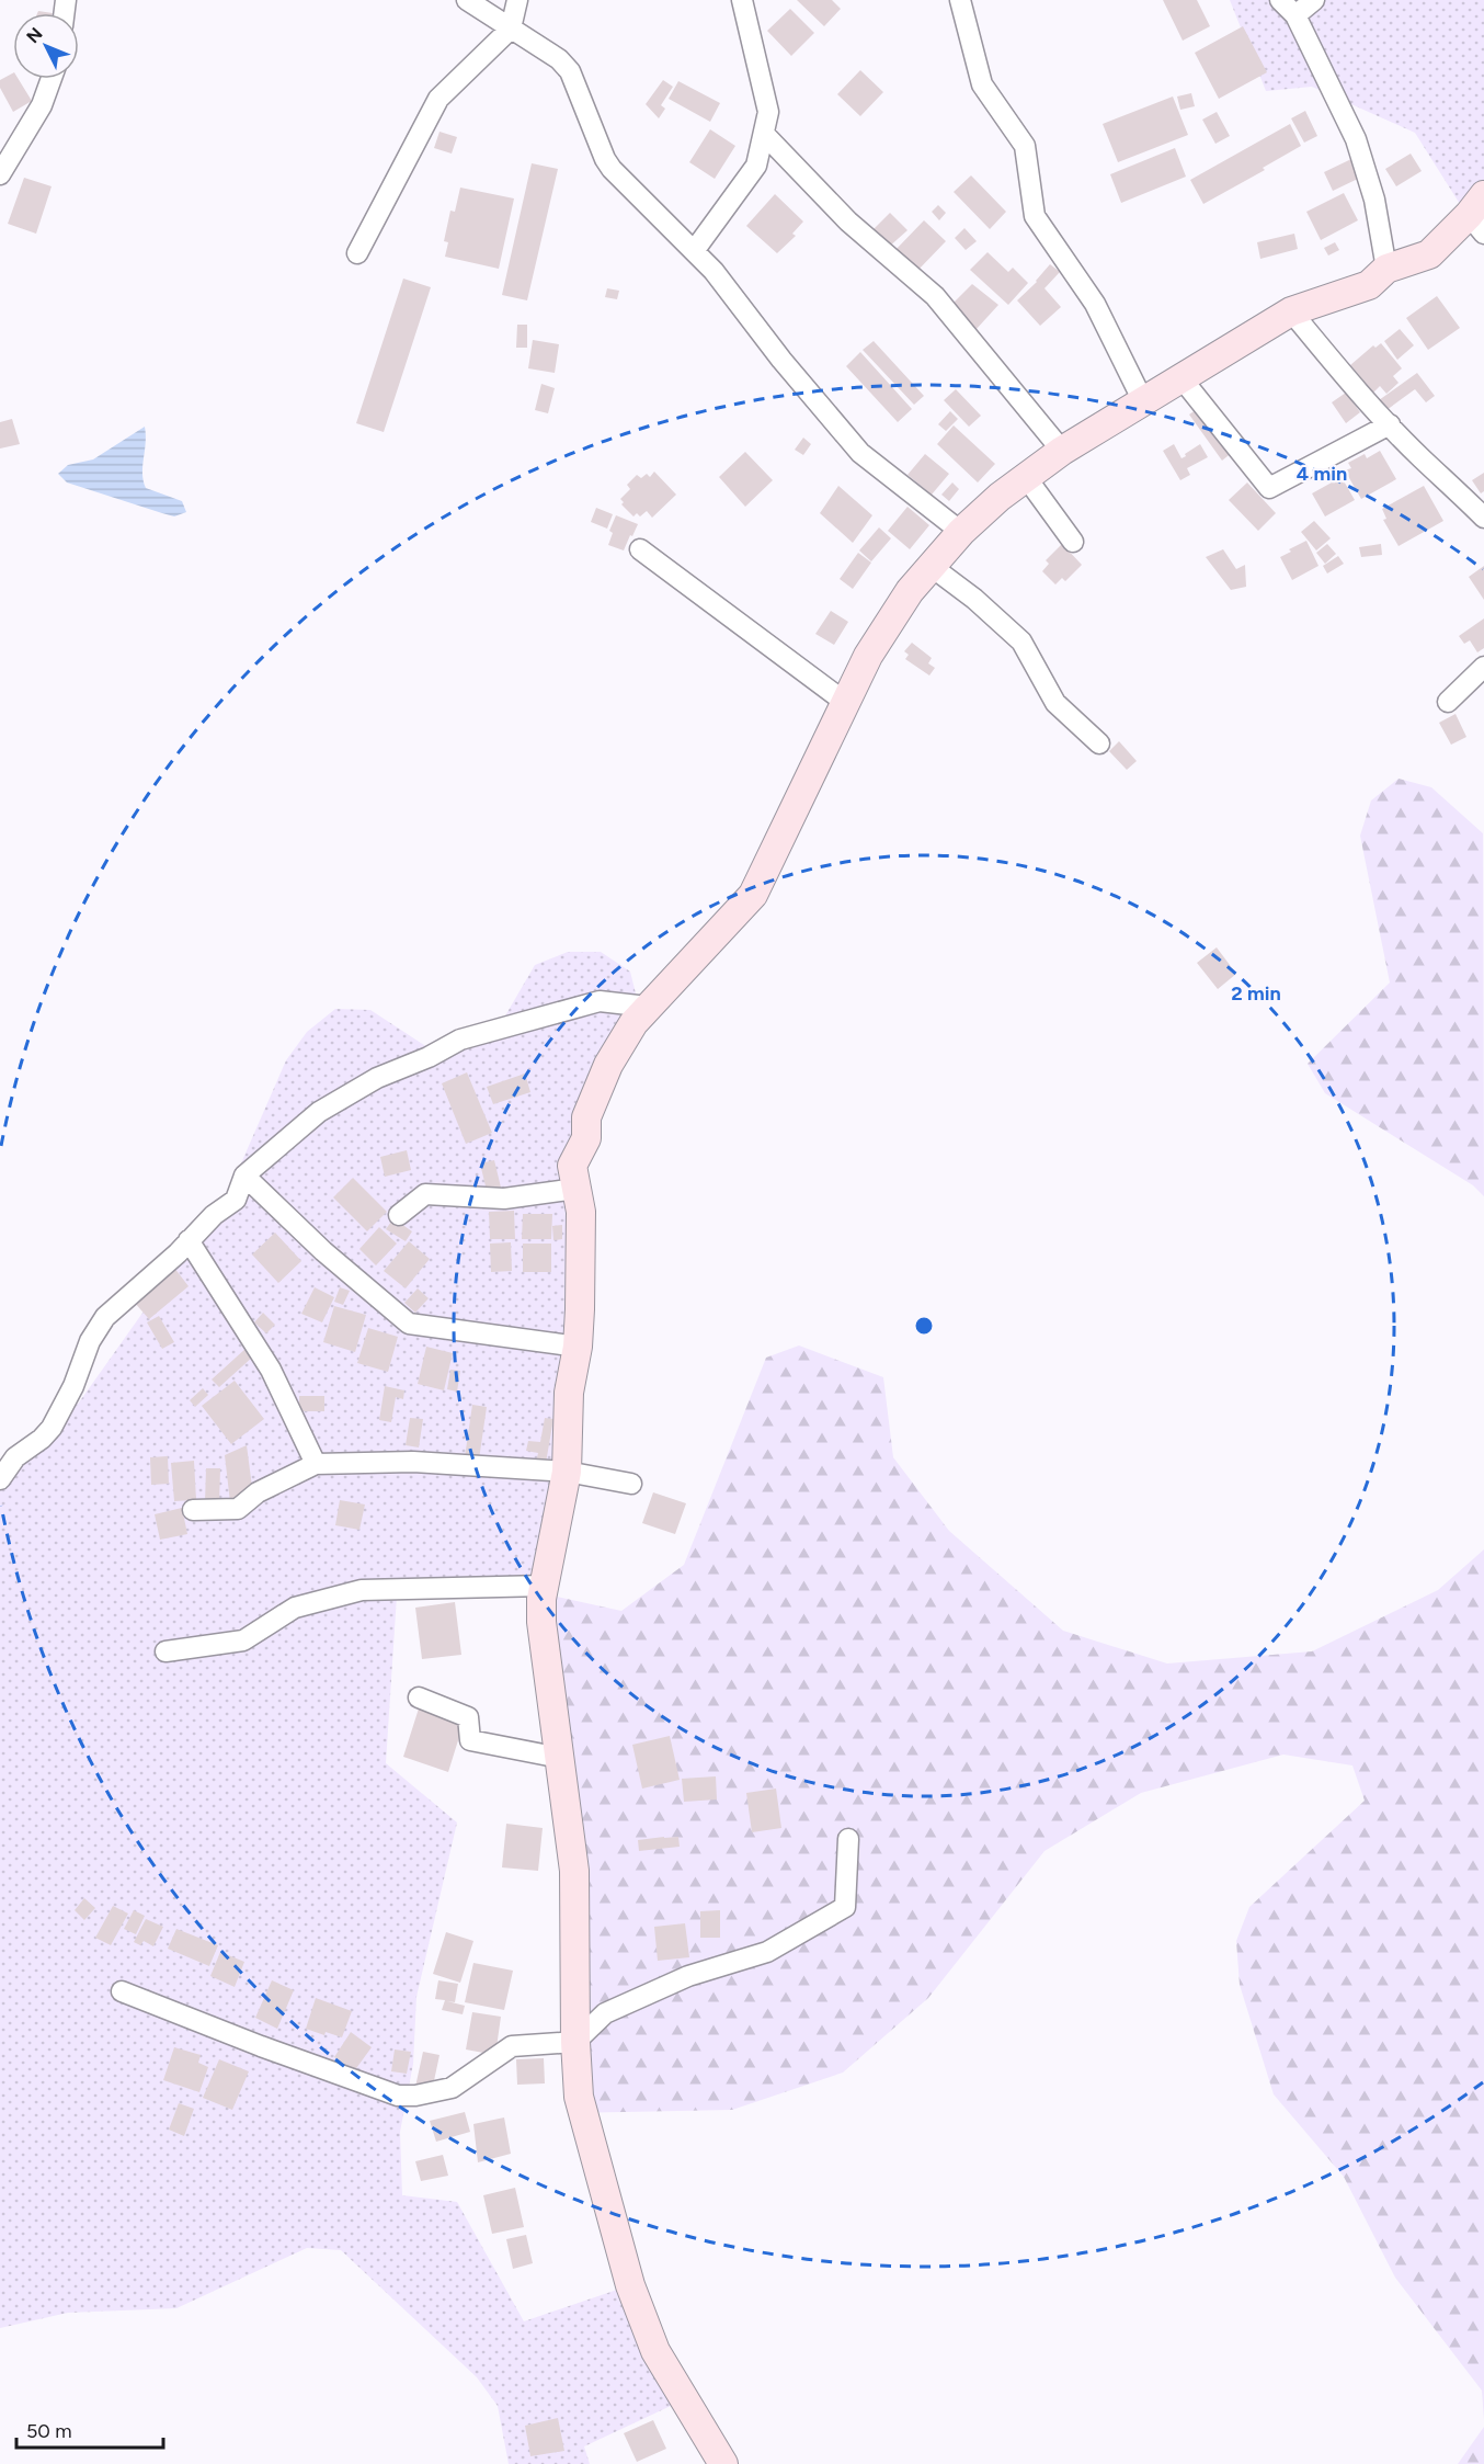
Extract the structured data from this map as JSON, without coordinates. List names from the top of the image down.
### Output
{
  "scale_bar": "50 m",
  "north": "top left",
  "rings": ["4 min", "2 min"]
}
